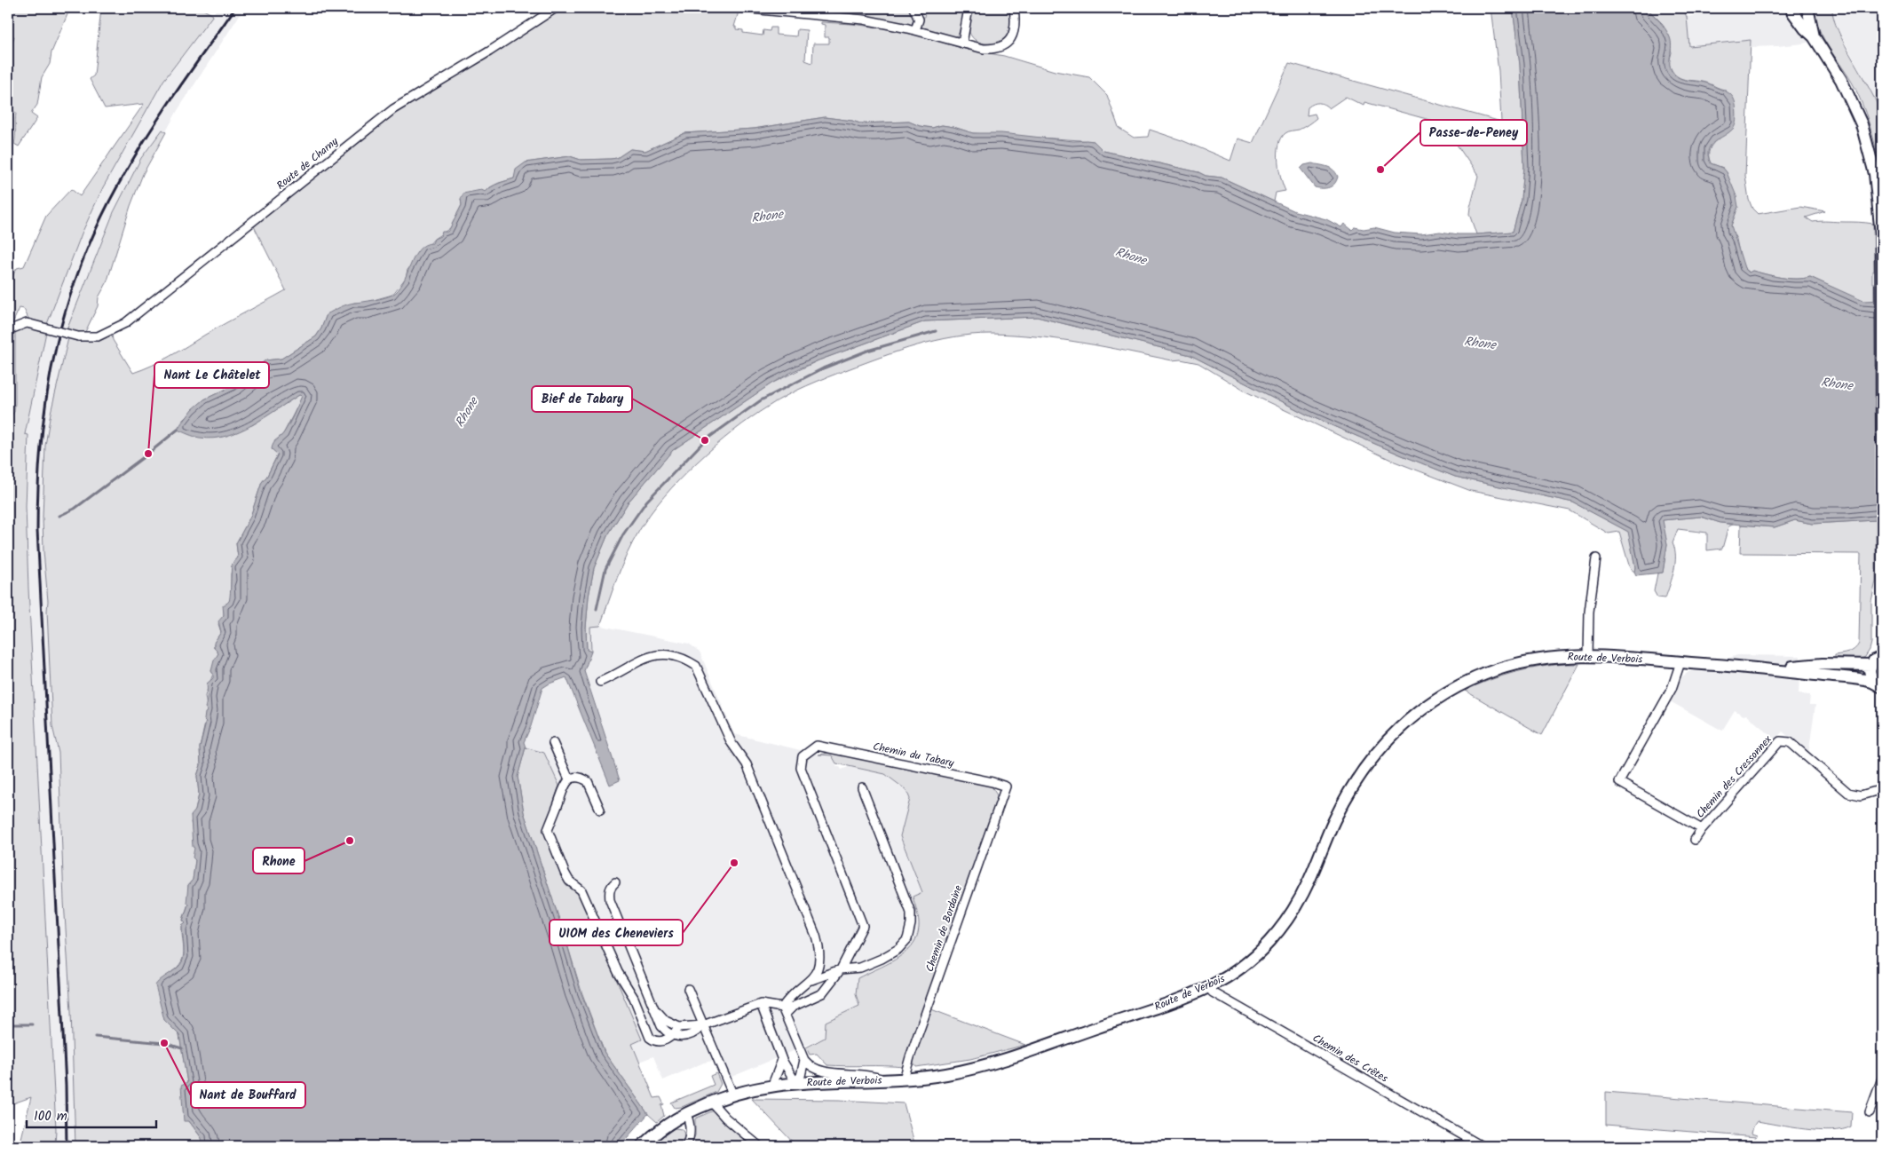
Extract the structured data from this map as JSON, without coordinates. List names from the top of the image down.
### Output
{
  "streets": {
    "street": [
      "Route de Charny",
      "Route de Verbois",
      "Chemin du Tabary",
      "Chemin des Cressonnex",
      "Chemin de Bordaine",
      "Chemin des Crêtes"
    ]
  },
  "crossings": [
    ["Route de Verbois", "Chemin de Bordaine"],
    ["Route de Verbois", "Chemin des Crêtes"],
    ["Chemin du Tabary", "Chemin de Bordaine"]
  ],
  "water": ["Rhone"],
  "places": [
    "Passe-de-Peney",
    "Bief de Tabary",
    "Nant Le Châtelet",
    "Rhone",
    "UIOM des Cheneviers",
    "Nant de Bouffard"
  ],
  "scale_bar": "100 m"
}
